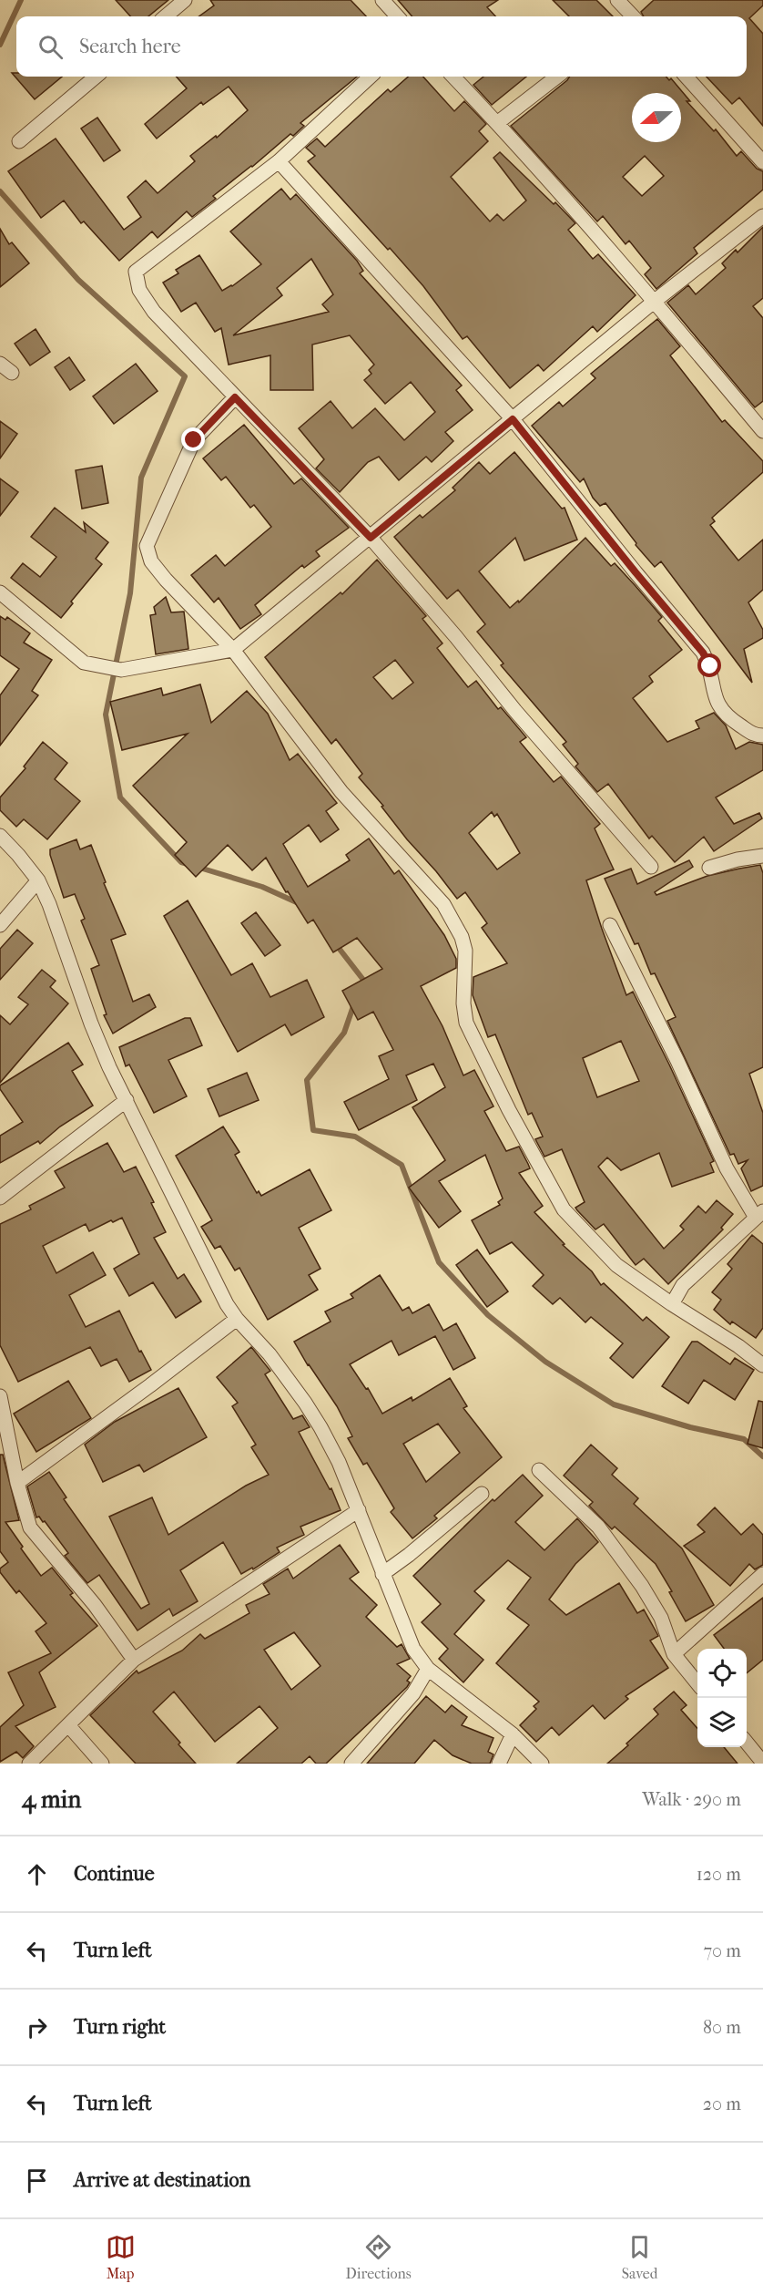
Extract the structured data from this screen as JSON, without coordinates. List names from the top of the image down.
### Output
{
  "north": "left",
  "page": {
    "search": "Search here",
    "heading": ["4 min", "Walk · 290 m"],
    "list": [
      ["Continue", "120 m"],
      ["Turn left", "70 m"],
      ["Turn right", "80 m"],
      ["Turn left", "20 m"],
      "Arrive at destination"
    ],
    "nav": ["Map", "Directions", "Saved"]
  }
}
